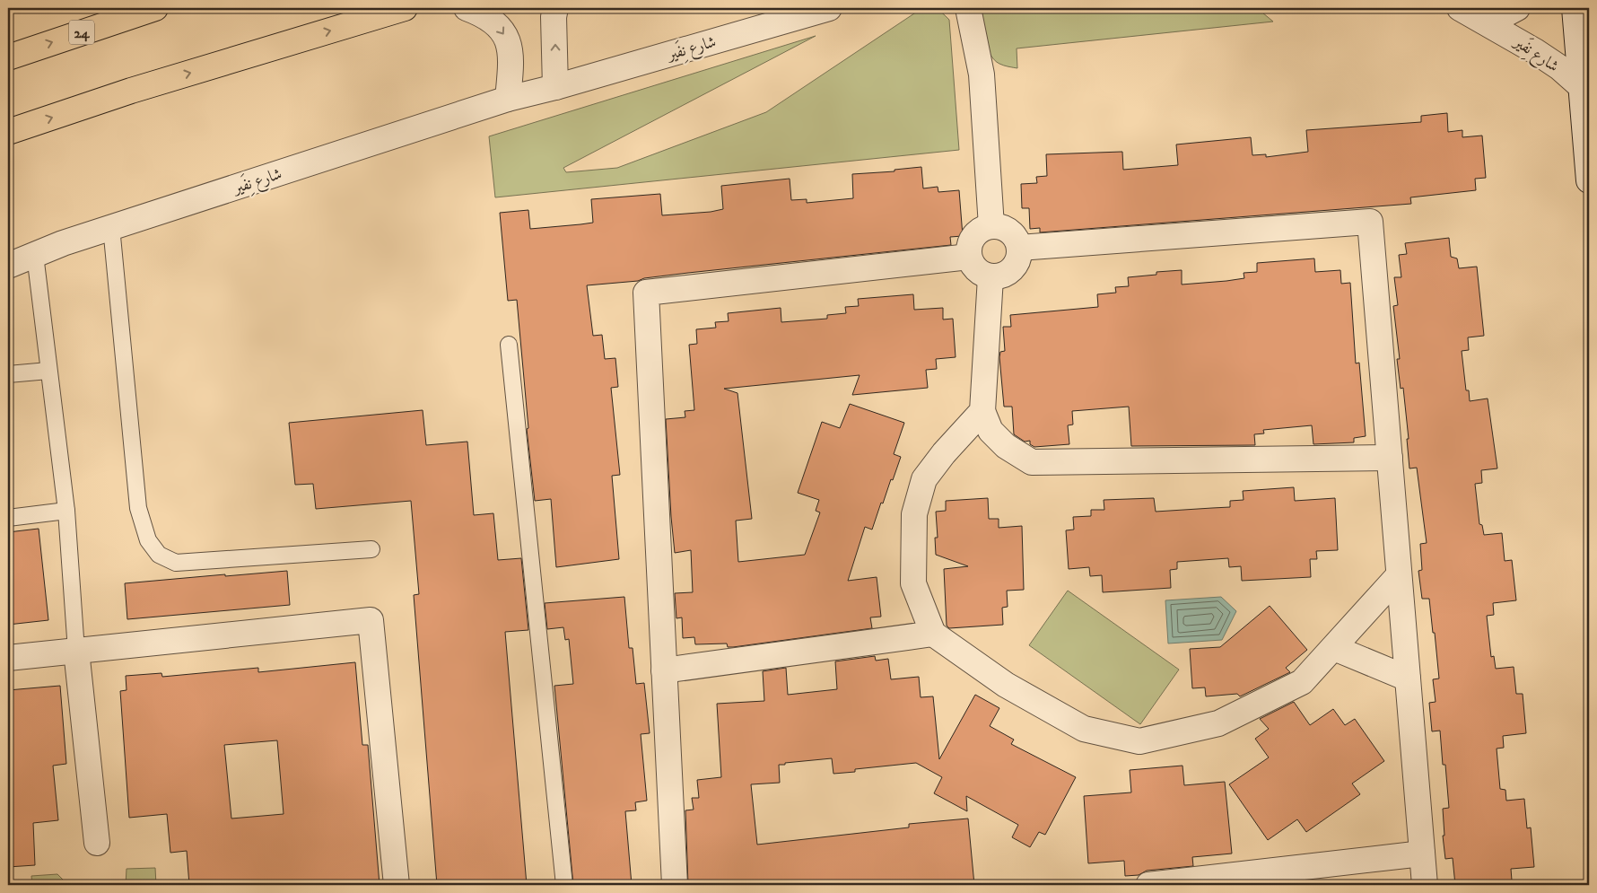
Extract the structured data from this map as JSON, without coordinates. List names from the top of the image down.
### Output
{
  "streets": {
    "main road": ["24"],
    "street": ["شارع نِفَير"]
  }
}
